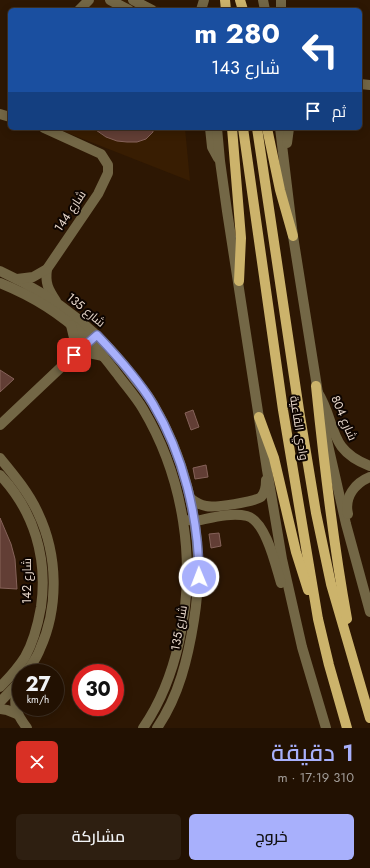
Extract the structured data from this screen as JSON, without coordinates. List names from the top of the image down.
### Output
{
  "streets": {
    "main road": ["وادي القاعية"],
    "street": [
      "شارع 144",
      "شارع 135",
      "شارع 804",
      "شارع 142"
    ]
  },
  "crossings": [
    ["شارع 804", "وادي القاعية"]
  ],
  "page": {
    "turn": ["280 m", "شارع 143"],
    "then": "ثم",
    "speed": "27 km/h",
    "limit": "30",
    "heading": ["1 دقيقة", "310 m · 17:19"],
    "buttons": ["خروج", "مشاركة"]
  }
}
